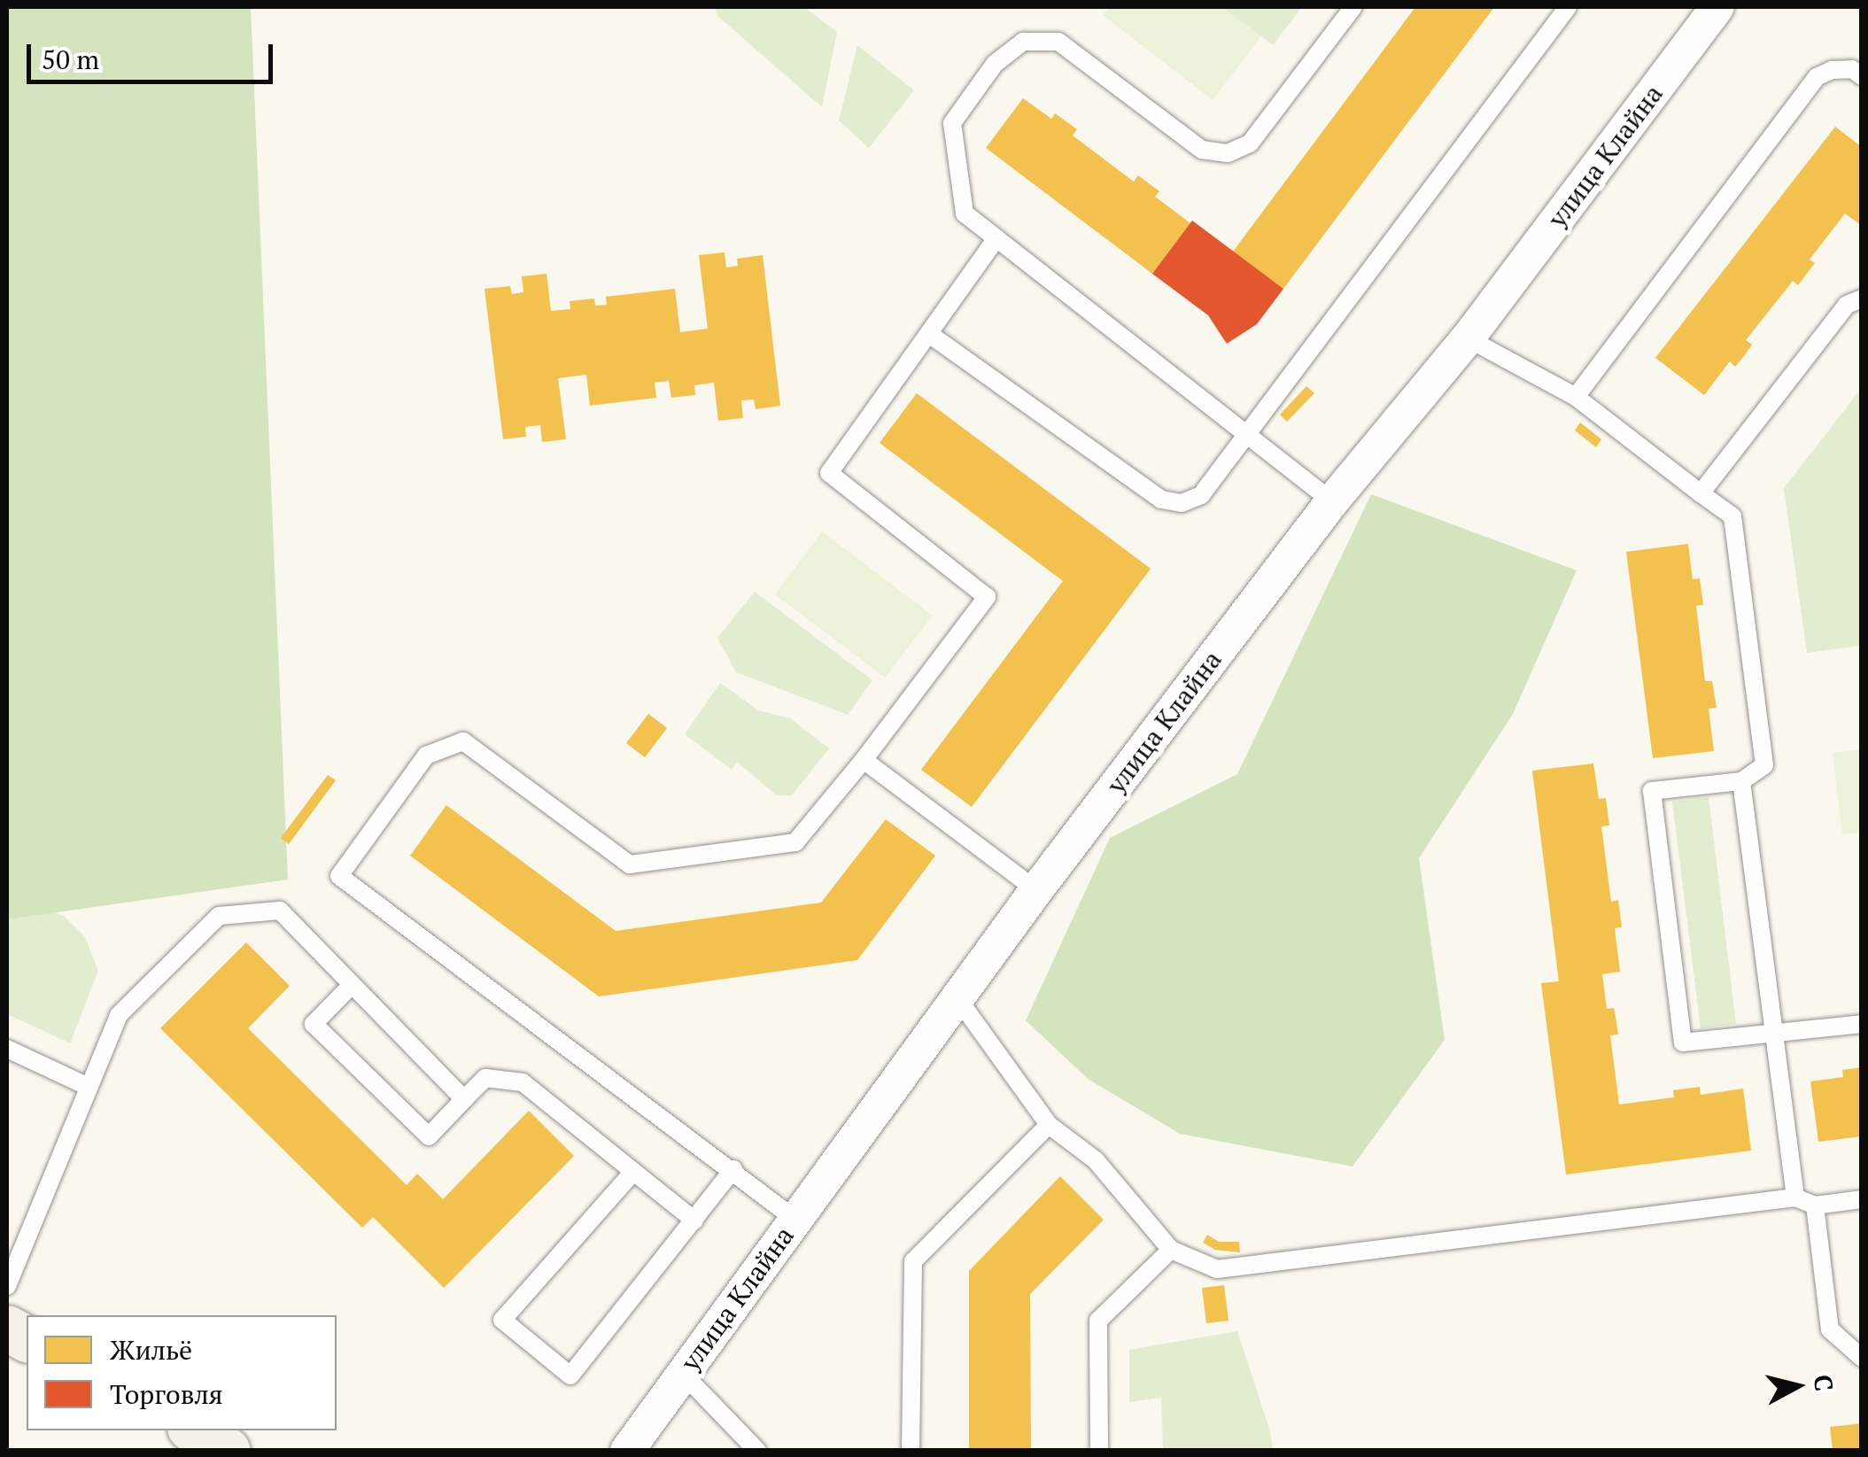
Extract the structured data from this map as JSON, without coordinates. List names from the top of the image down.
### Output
{
  "streets": {
    "street": ["улица Клайна"]
  },
  "legend": ["Жильё", "Торговля"],
  "scale_bar": "50 m",
  "north": "right"
}
